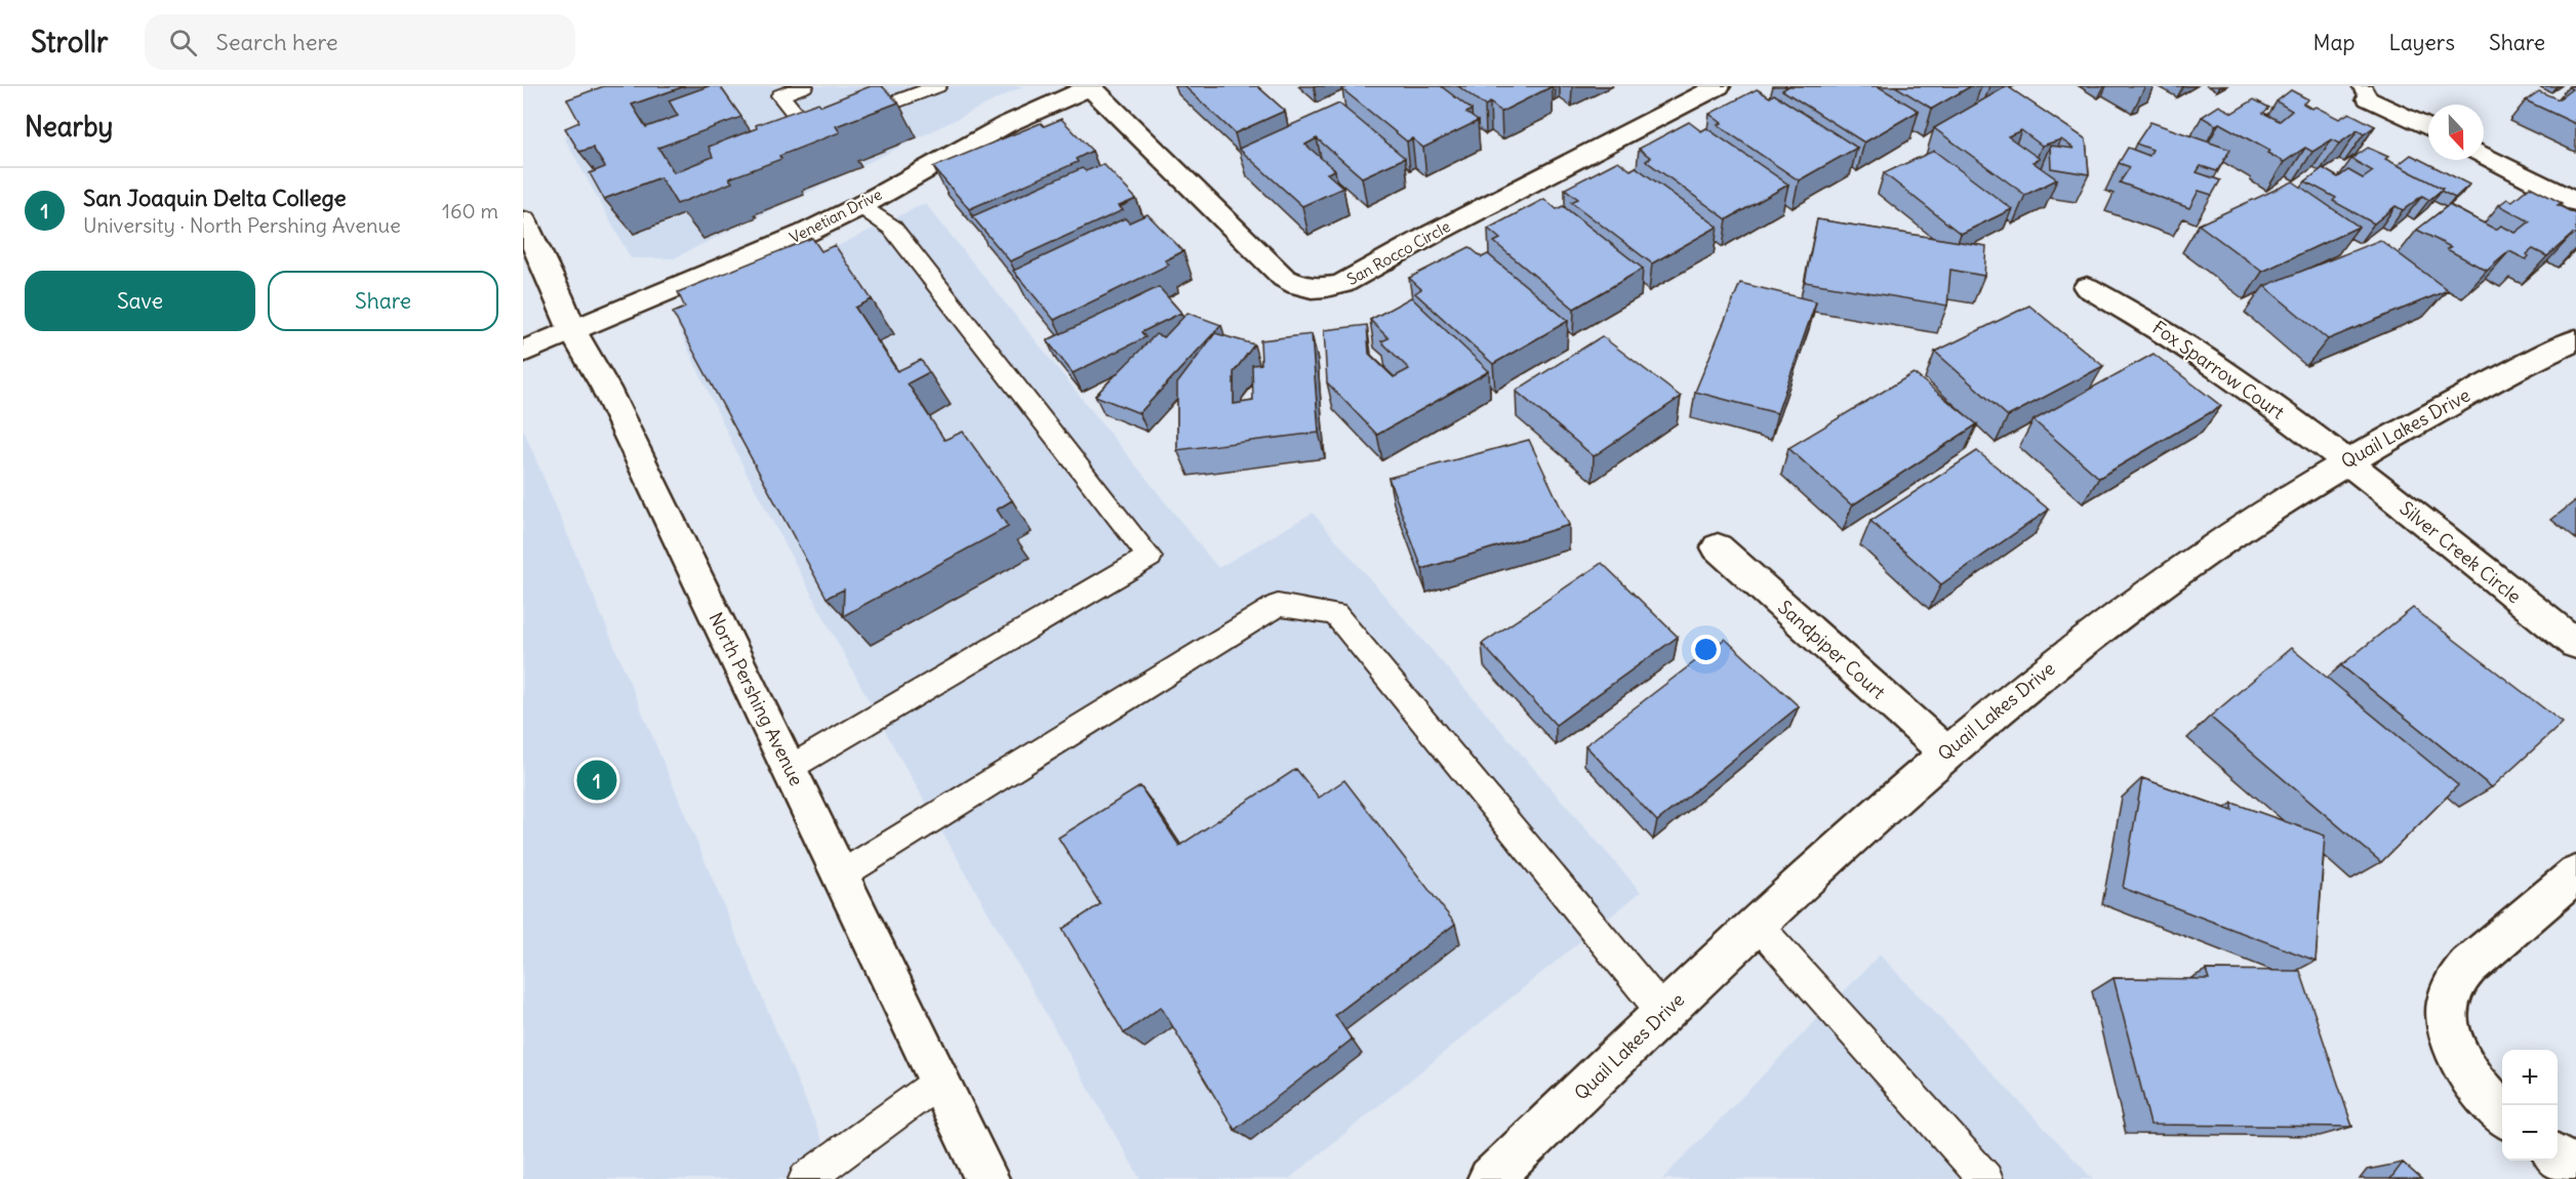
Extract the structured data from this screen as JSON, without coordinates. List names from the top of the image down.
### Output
{
  "streets": {
    "street": [
      "Venetian Drive",
      "San Rocco Circle",
      "Fox Sparrow Court",
      "Quail Lakes Drive",
      "Silver Creek Circle",
      "Sandpiper Court",
      "North Pershing Avenue"
    ]
  },
  "crossings": [
    ["Venetian Drive", "San Rocco Circle"],
    ["Venetian Drive", "North Pershing Avenue"],
    ["Fox Sparrow Court", "Quail Lakes Drive"],
    ["Fox Sparrow Court", "Silver Creek Circle"],
    ["Quail Lakes Drive", "Silver Creek Circle"],
    ["Quail Lakes Drive", "Sandpiper Court"]
  ],
  "north": "bottom",
  "page": {
    "header": "Strollr",
    "search": "Search here",
    "nav": ["Map", "Layers", "Share"],
    "heading": "Nearby",
    "list": [
      {
        "mark": "1",
        "name": "San Joaquin Delta College",
        "note": "University · North Pershing Avenue",
        "value": "160 m"
      }
    ],
    "buttons": ["Save", "Share"],
    "pins": "1",
    "map_buttons": ["+", "−"]
  }
}
